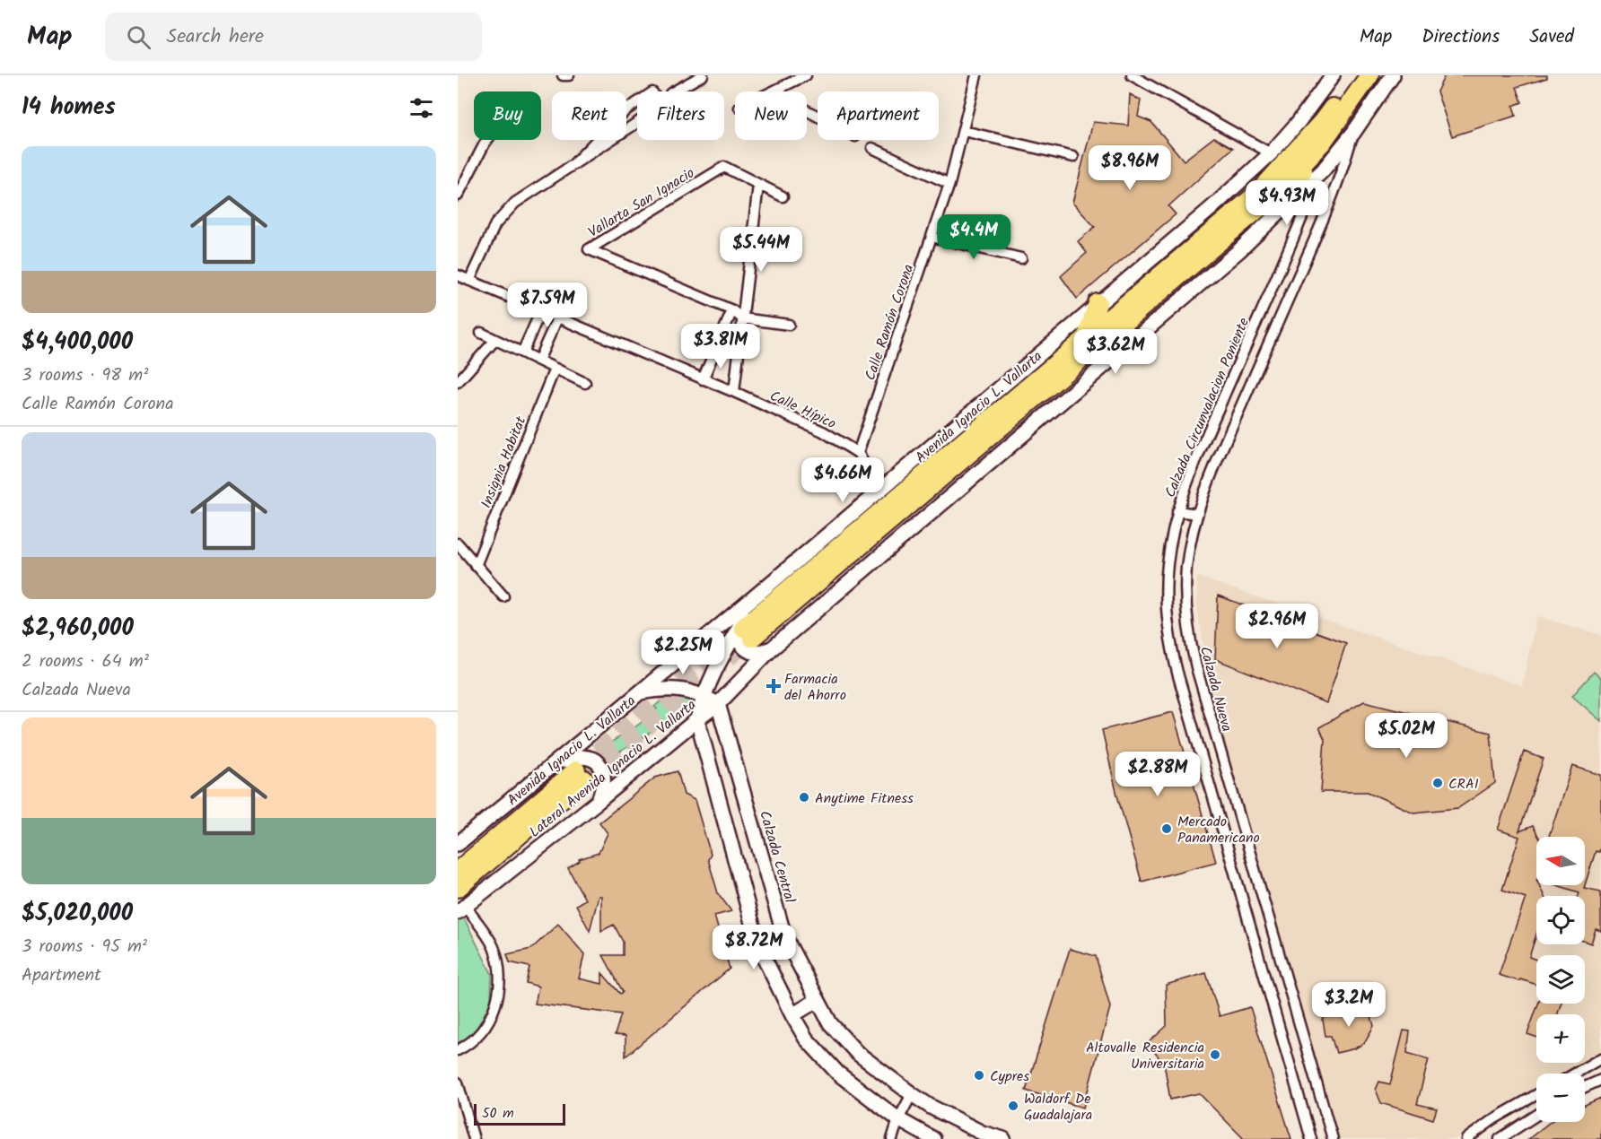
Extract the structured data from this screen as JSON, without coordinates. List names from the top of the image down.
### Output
{
  "streets": {
    "highway": ["Avenida Ignacio L. Vallarta"],
    "street": [
      "Vallarta San Ignacio",
      "Calle Ramón Corona",
      "Calzada Circunvalacion Poniente",
      "Calle Hípico",
      "Insignia Habitat",
      "Calzada Nueva",
      "Lateral Avenida Ignacio L. Vallarta",
      "Calzada Central"
    ]
  },
  "crossings": [
    ["Calle Ramón Corona", "Calle Hípico"],
    ["Avenida Ignacio L. Vallarta", "Calle Hípico"],
    ["Lateral Avenida Ignacio L. Vallarta", "Calzada Central"]
  ],
  "places": {
    "health": ["Farmacia del Ahorro"],
    "other": [
      "CRAI",
      "Anytime Fitness",
      "Mercado Panamericano",
      "Altovalle Residencia Universitaria",
      "Cypres",
      "Waldorf De Guadalajara"
    ]
  },
  "scale_bar": "50 m",
  "north": "left",
  "page": {
    "header": "Map",
    "search": "Search here",
    "nav": ["Map", "Directions", "Saved"],
    "heading": "14 homes",
    "chip": [
      "Buy",
      "Rent",
      "Filters",
      "New",
      "Apartment"
    ],
    "list": [
      {
        "name": "$4,400,000",
        "note": "3 rooms · 98 m² · Calle Ramón Corona"
      },
      {
        "name": "$2,960,000",
        "note": "2 rooms · 64 m² · Calzada Nueva"
      },
      {
        "name": "$5,020,000",
        "note": "3 rooms · 95 m² · Apartment"
      }
    ],
    "price": [
      "$8.96M",
      "$4.93M",
      "$4.4M",
      "$5.44M",
      "$7.59M",
      "$3.81M",
      "$3.62M",
      "$4.66M",
      "$2.96M",
      "$2.25M",
      "$5.02M",
      "$2.88M",
      "$8.72M",
      "$3.2M"
    ],
    "map_buttons": ["+", "−"],
    "scale": "50 m"
  }
}
